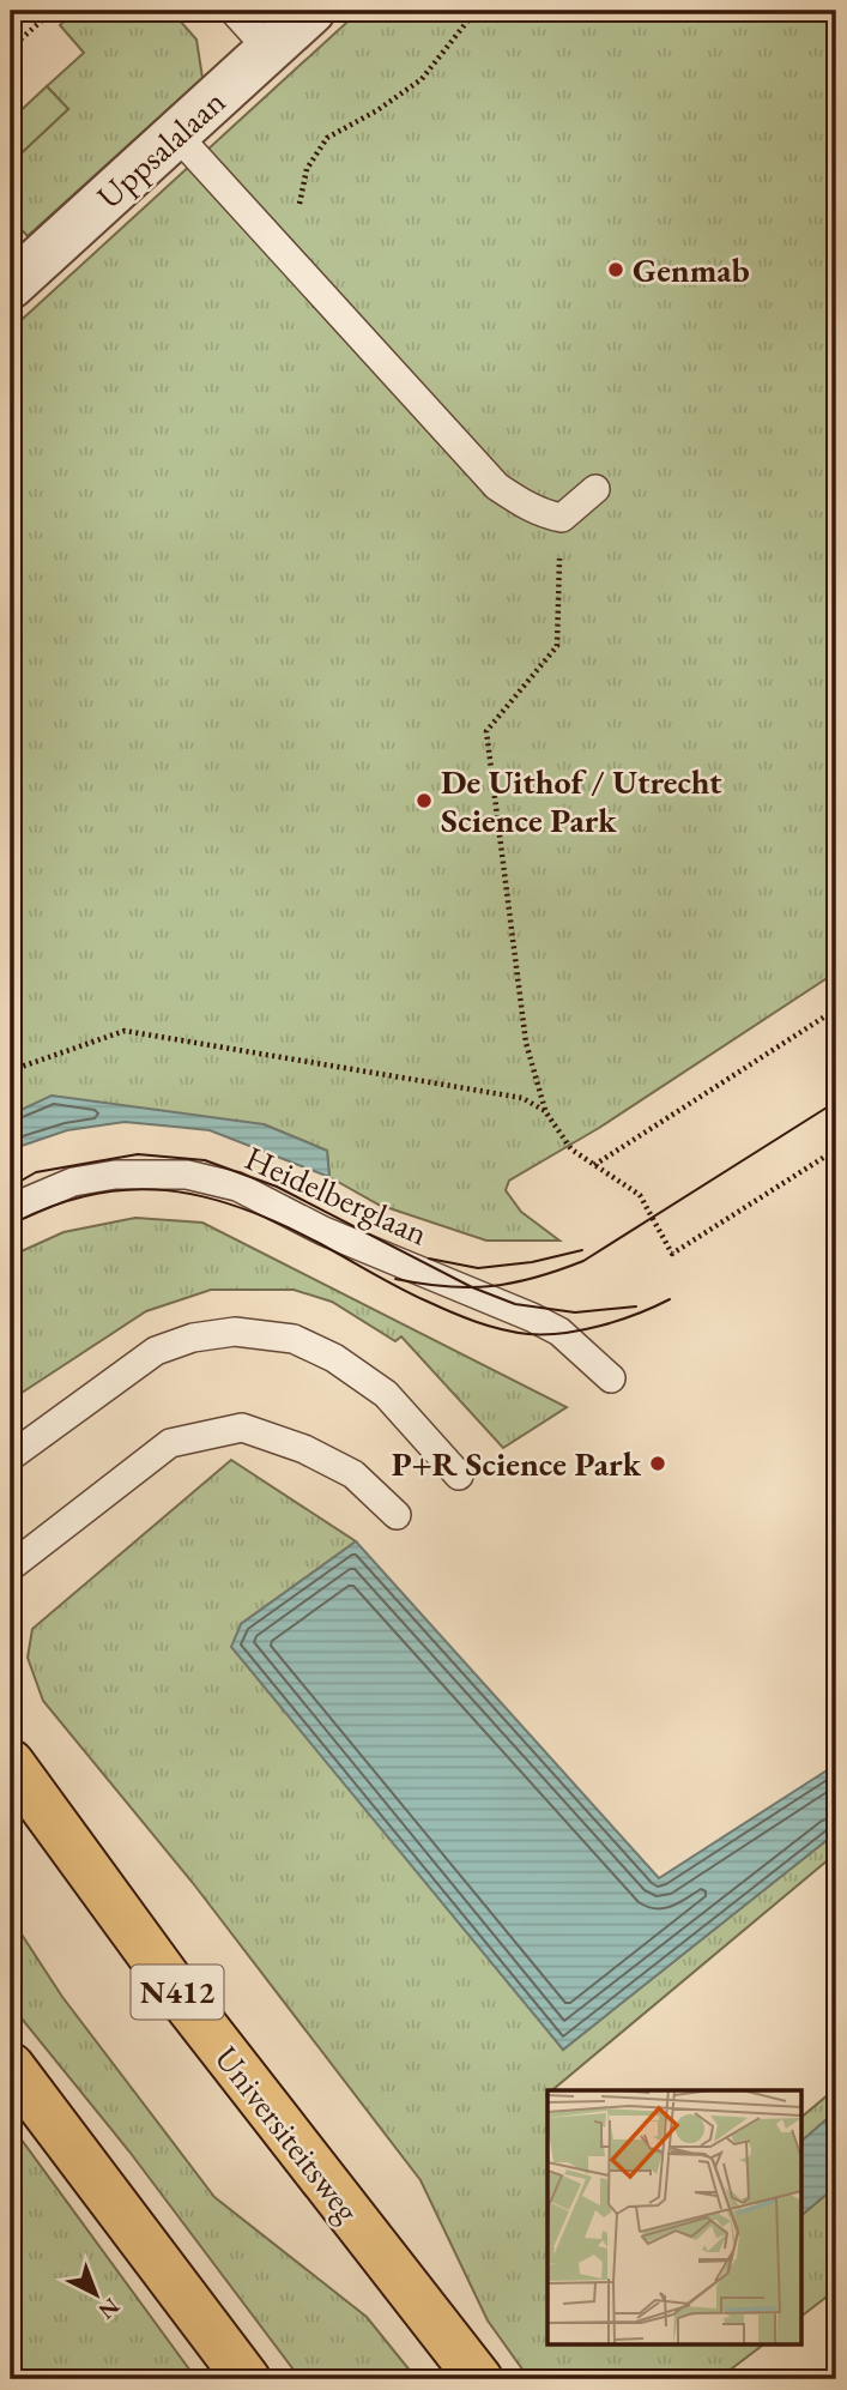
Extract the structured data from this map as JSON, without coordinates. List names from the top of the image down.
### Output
{
  "streets": {
    "main road": ["N412", "Universiteitsweg"],
    "street": ["Uppsalalaan"],
    "lane": ["Heidelberglaan"]
  },
  "places": ["Genmab", "De Uithof / Utrecht Science Park", "P+R Science Park"],
  "north": "bottom right"
}
